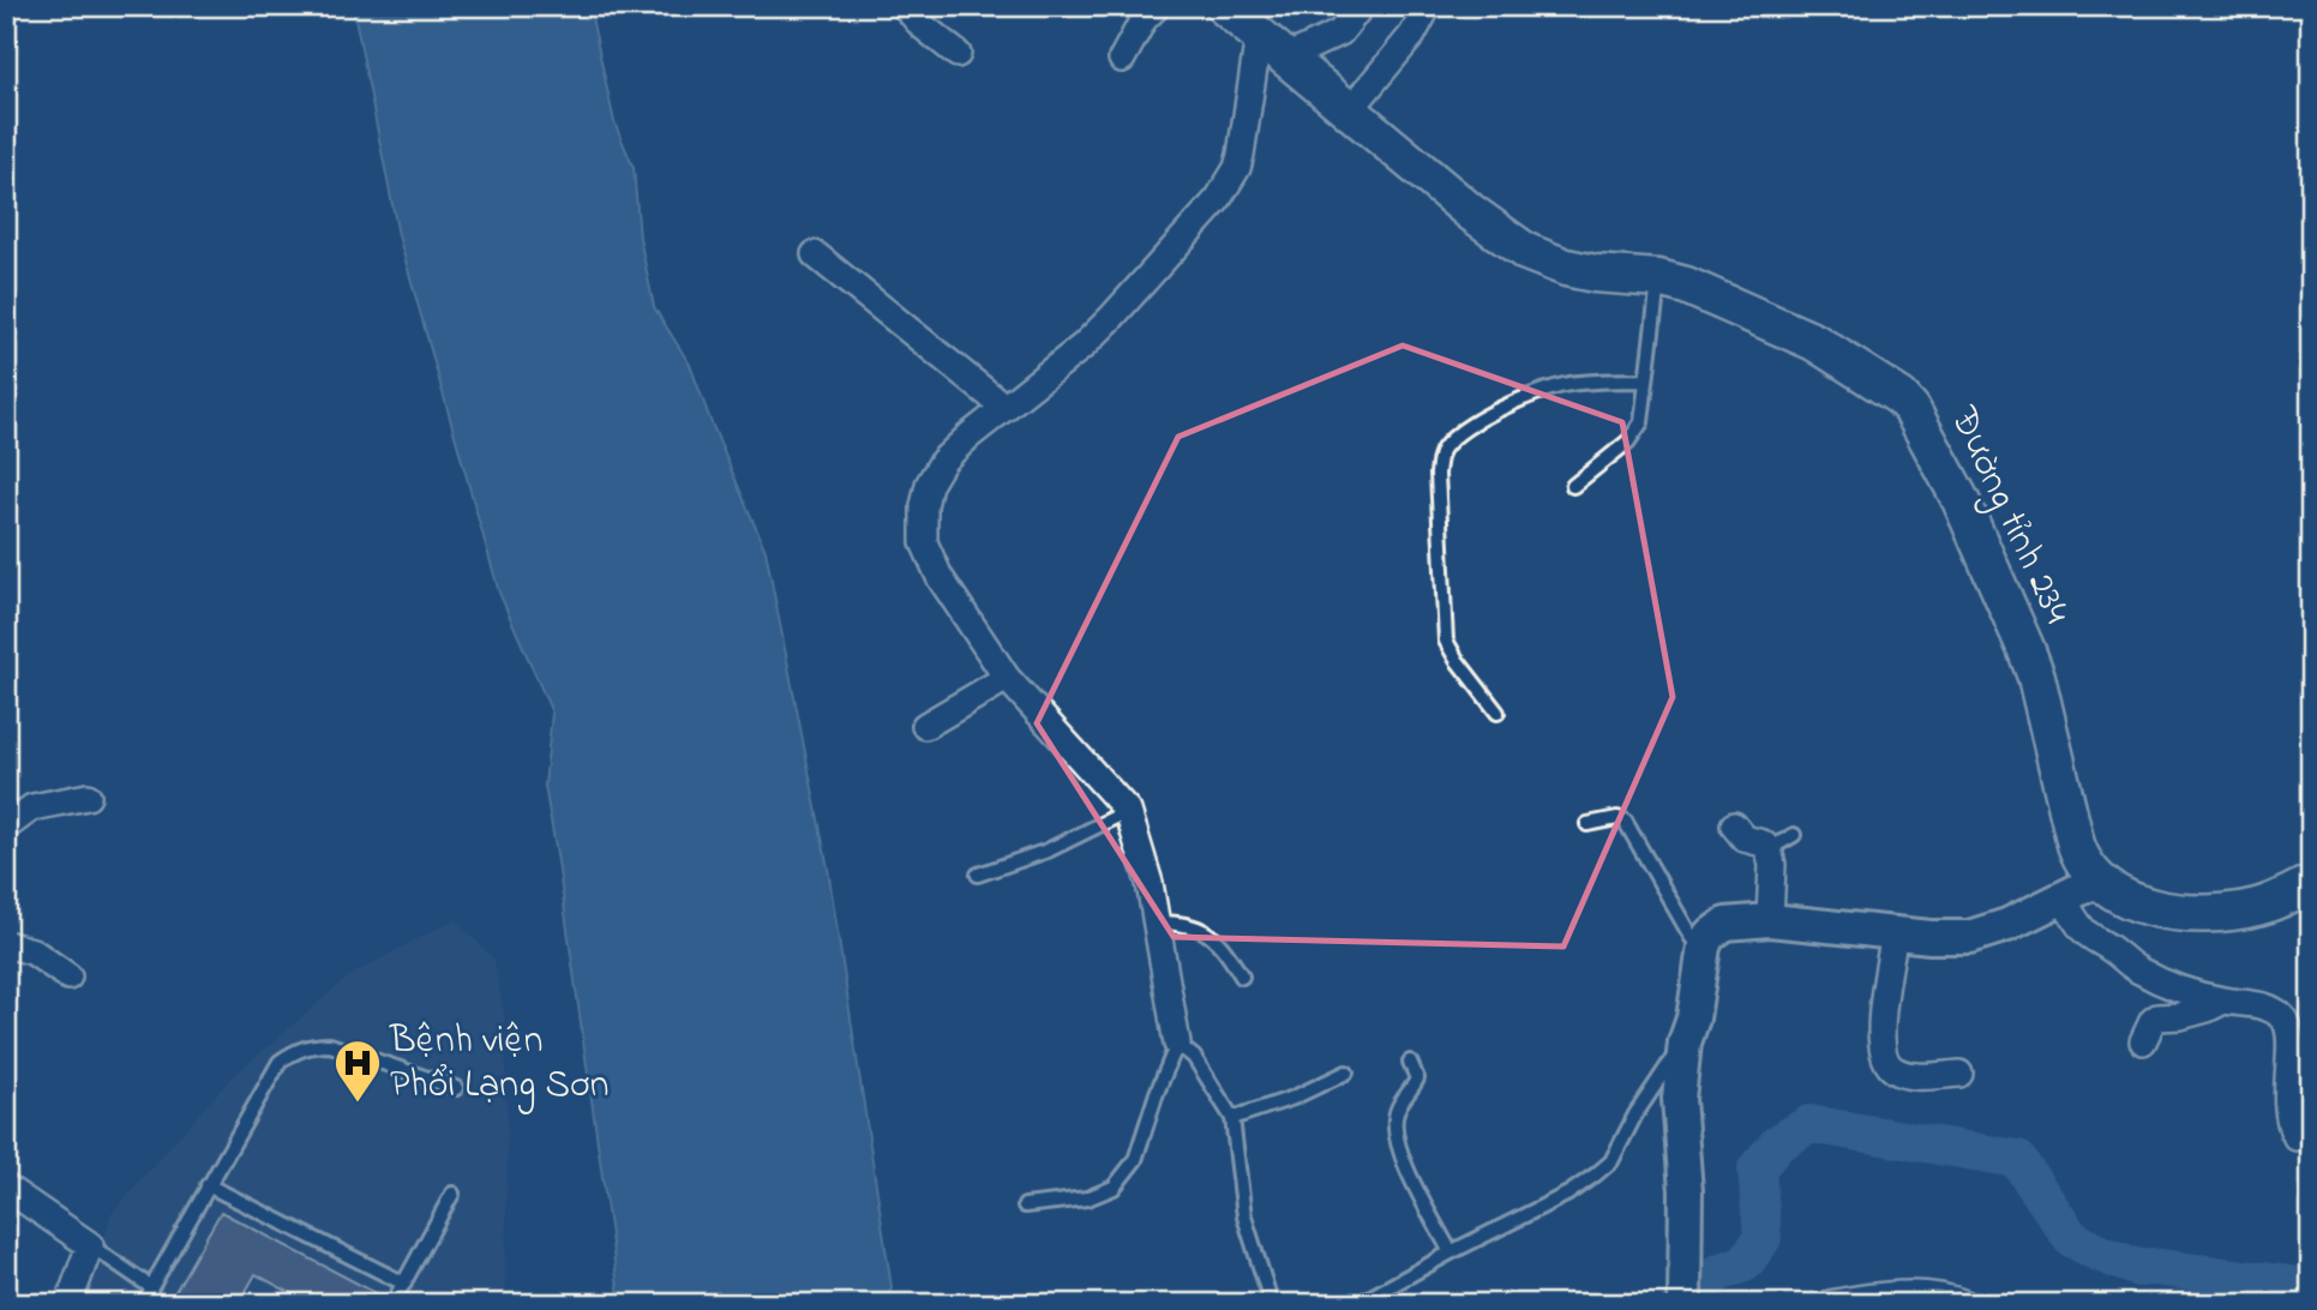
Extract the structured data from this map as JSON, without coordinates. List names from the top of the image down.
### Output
{
  "streets": {
    "main road": ["Đường tỉnh 234"]
  },
  "places": {
    "hospital": ["Bệnh viện Phổi Lạng Sơn"]
  }
}
